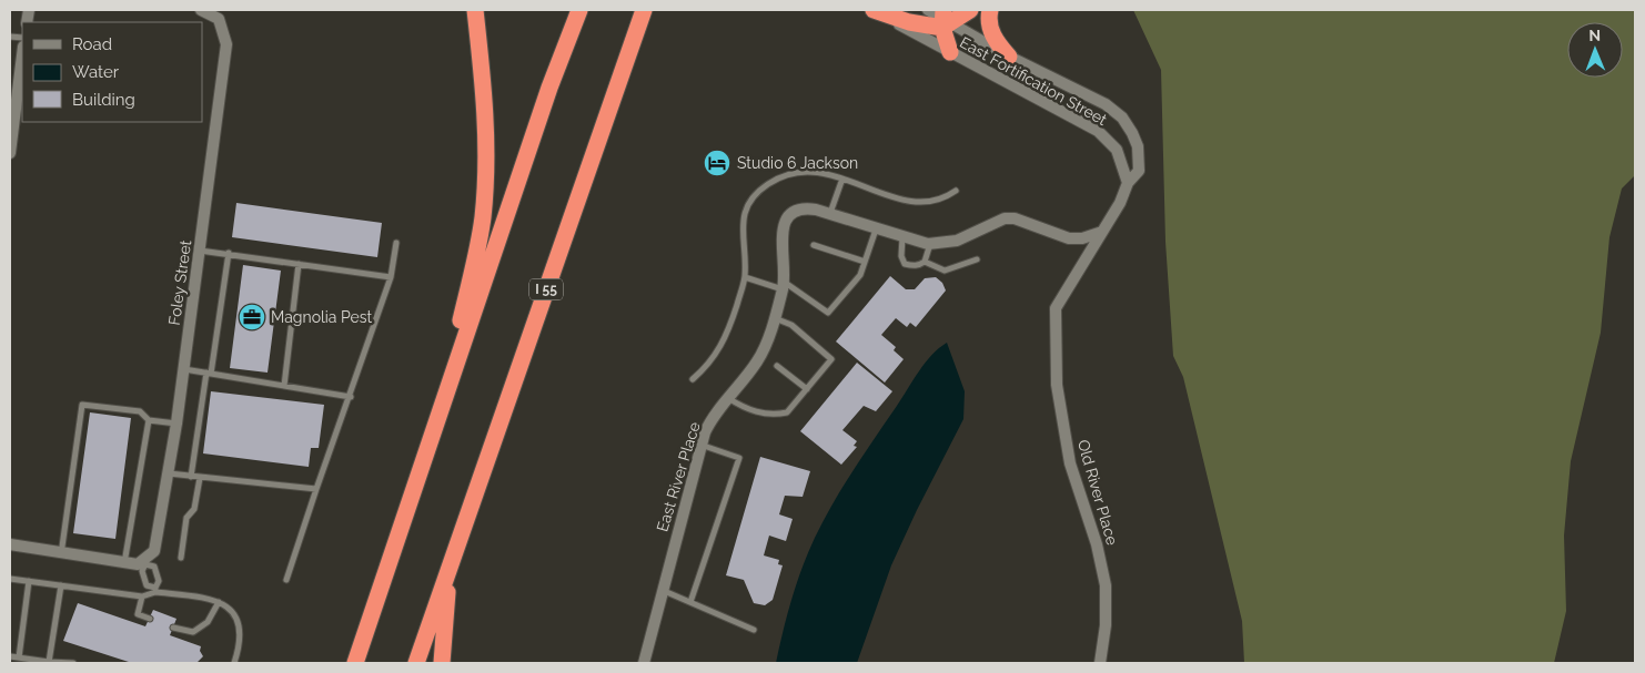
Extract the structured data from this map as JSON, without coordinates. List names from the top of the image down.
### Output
{
  "streets": {
    "highway": ["I 55"],
    "street": [
      "East Fortification Street",
      "Foley Street",
      "East River Place",
      "Old River Place"
    ]
  },
  "crossings": [
    ["East Fortification Street", "Old River Place"],
    ["East River Place", "Old River Place"]
  ],
  "places": {
    "hotel": ["Studio 6 Jackson"],
    "office": ["Magnolia Pest"]
  },
  "legend": ["Road", "Water", "Building"],
  "north": "top"
}
